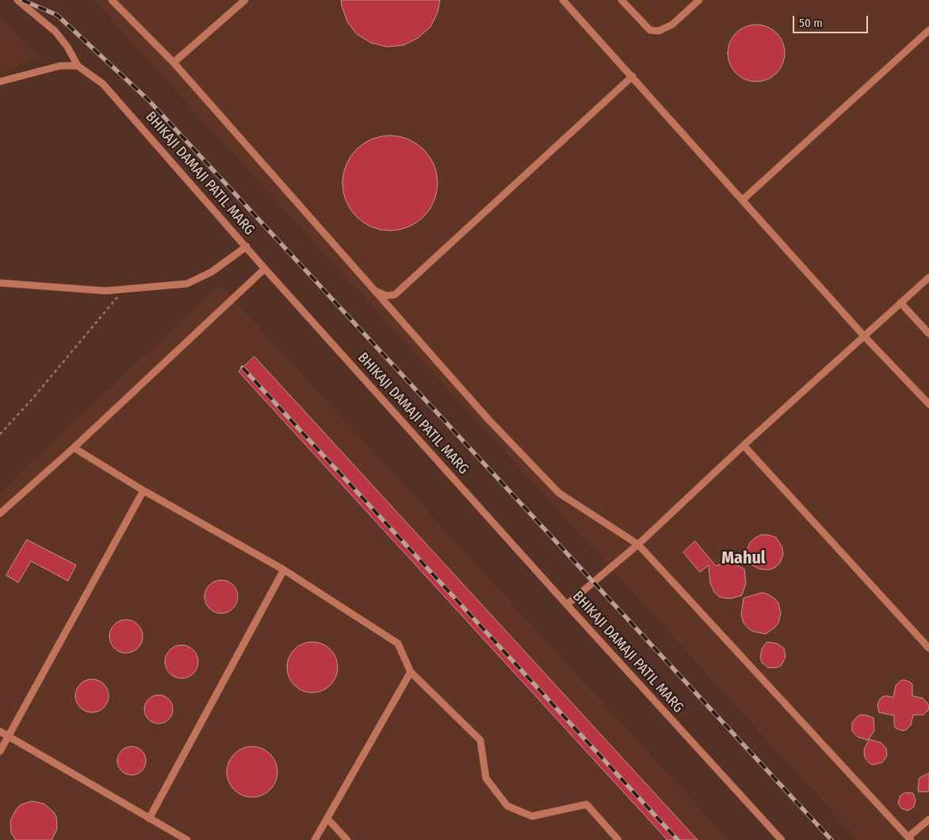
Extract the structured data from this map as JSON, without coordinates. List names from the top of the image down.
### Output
{
  "streets": {
    "street": ["BHIKAJI DAMAJI PATIL MARG"]
  },
  "districts": ["Mahul"],
  "scale_bar": "50 m"
}
